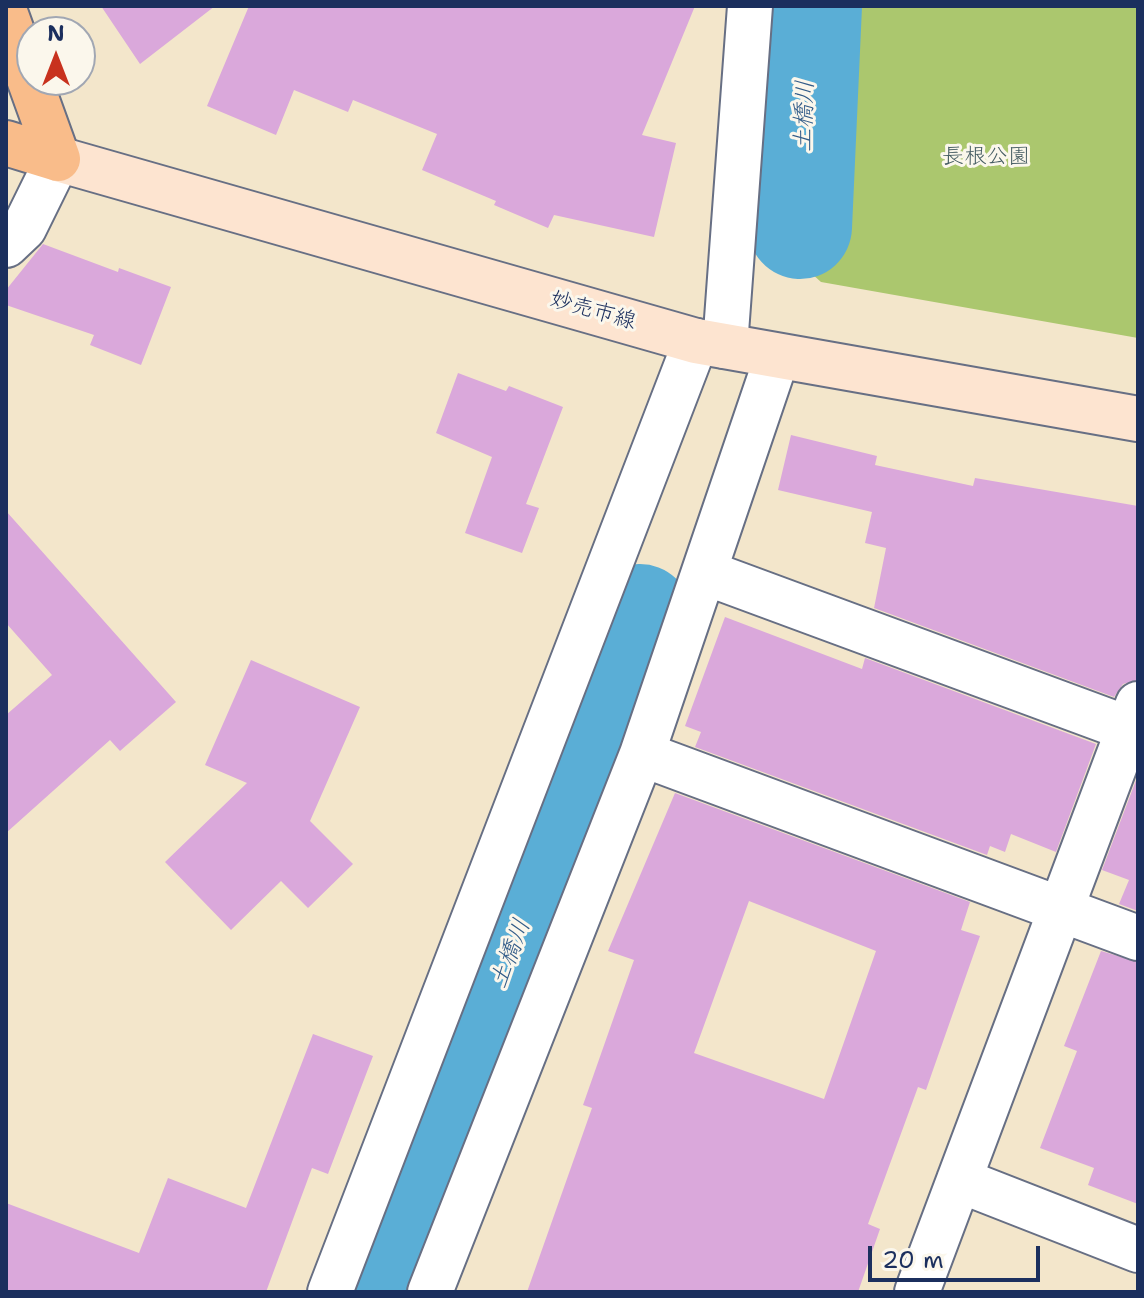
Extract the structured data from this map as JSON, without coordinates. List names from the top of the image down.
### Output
{
  "streets": {
    "main road": ["妙売市線"]
  },
  "water": ["土橋川"],
  "parks": ["長根公園"],
  "scale_bar": "20 m",
  "north": "top"
}
